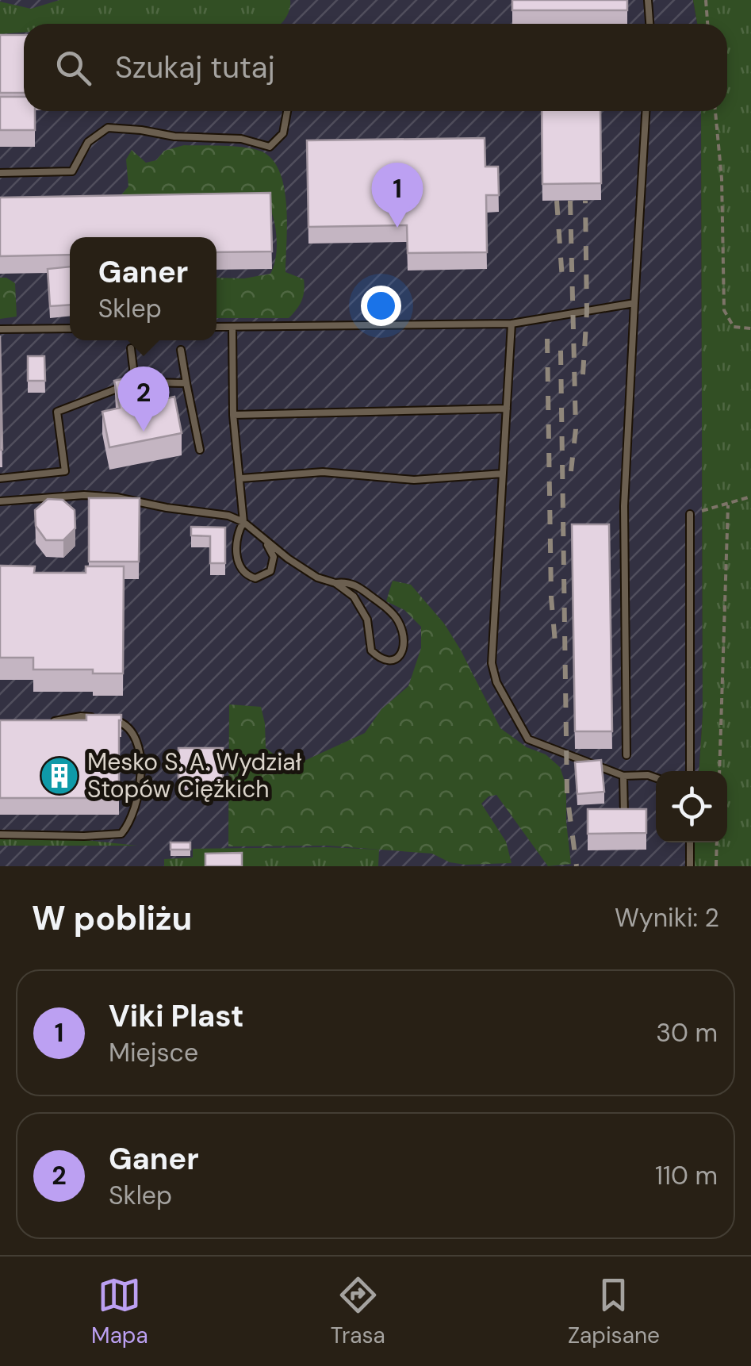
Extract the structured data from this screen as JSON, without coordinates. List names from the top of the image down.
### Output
{
  "places": {
    "building": ["Mesko S. A. Wydział Stopów Ciężkich"]
  },
  "page": {
    "search": "Szukaj tutaj",
    "pins": ["1", "2"],
    "popup": ["Ganer", "Sklep"],
    "heading": ["W pobliżu", "Wyniki: 2"],
    "list": [
      {
        "mark": "1",
        "name": "Viki Plast",
        "note": "Miejsce",
        "value": "30 m"
      },
      {
        "mark": "2",
        "name": "Ganer",
        "note": "Sklep",
        "value": "110 m"
      }
    ],
    "nav": ["Mapa", "Trasa", "Zapisane"]
  }
}
